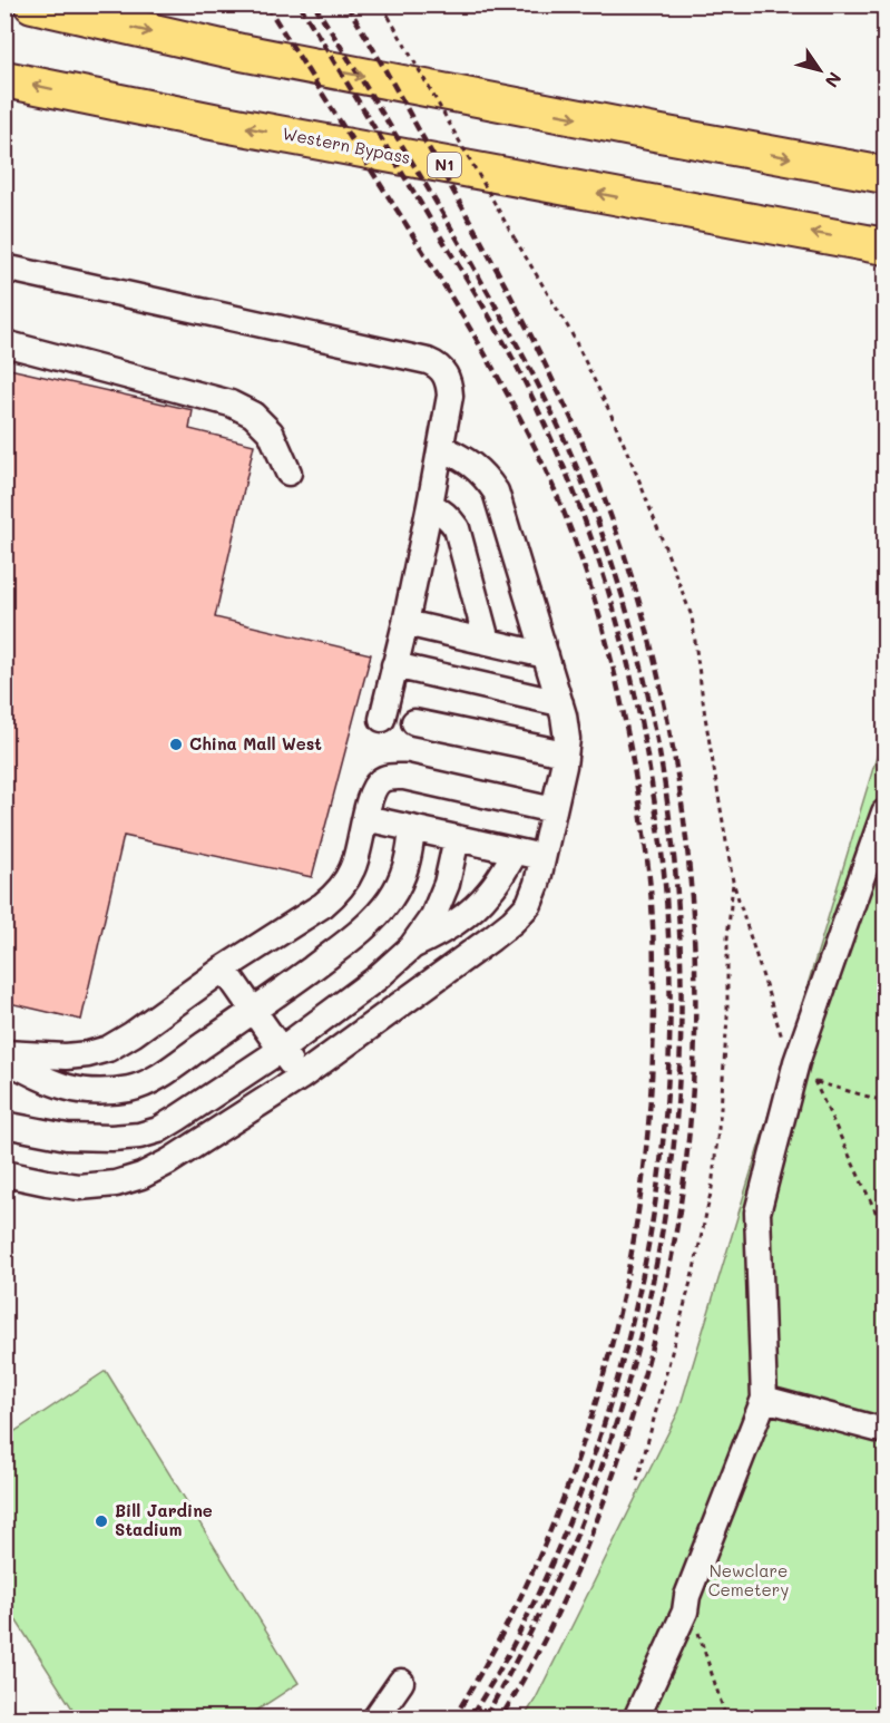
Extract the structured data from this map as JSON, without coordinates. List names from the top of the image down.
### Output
{
  "streets": {
    "highway": ["Western Bypass", "N1"]
  },
  "parks": ["Newclare Cemetery"],
  "places": ["China Mall West", "Bill Jardine Stadium"],
  "north": "bottom right"
}
